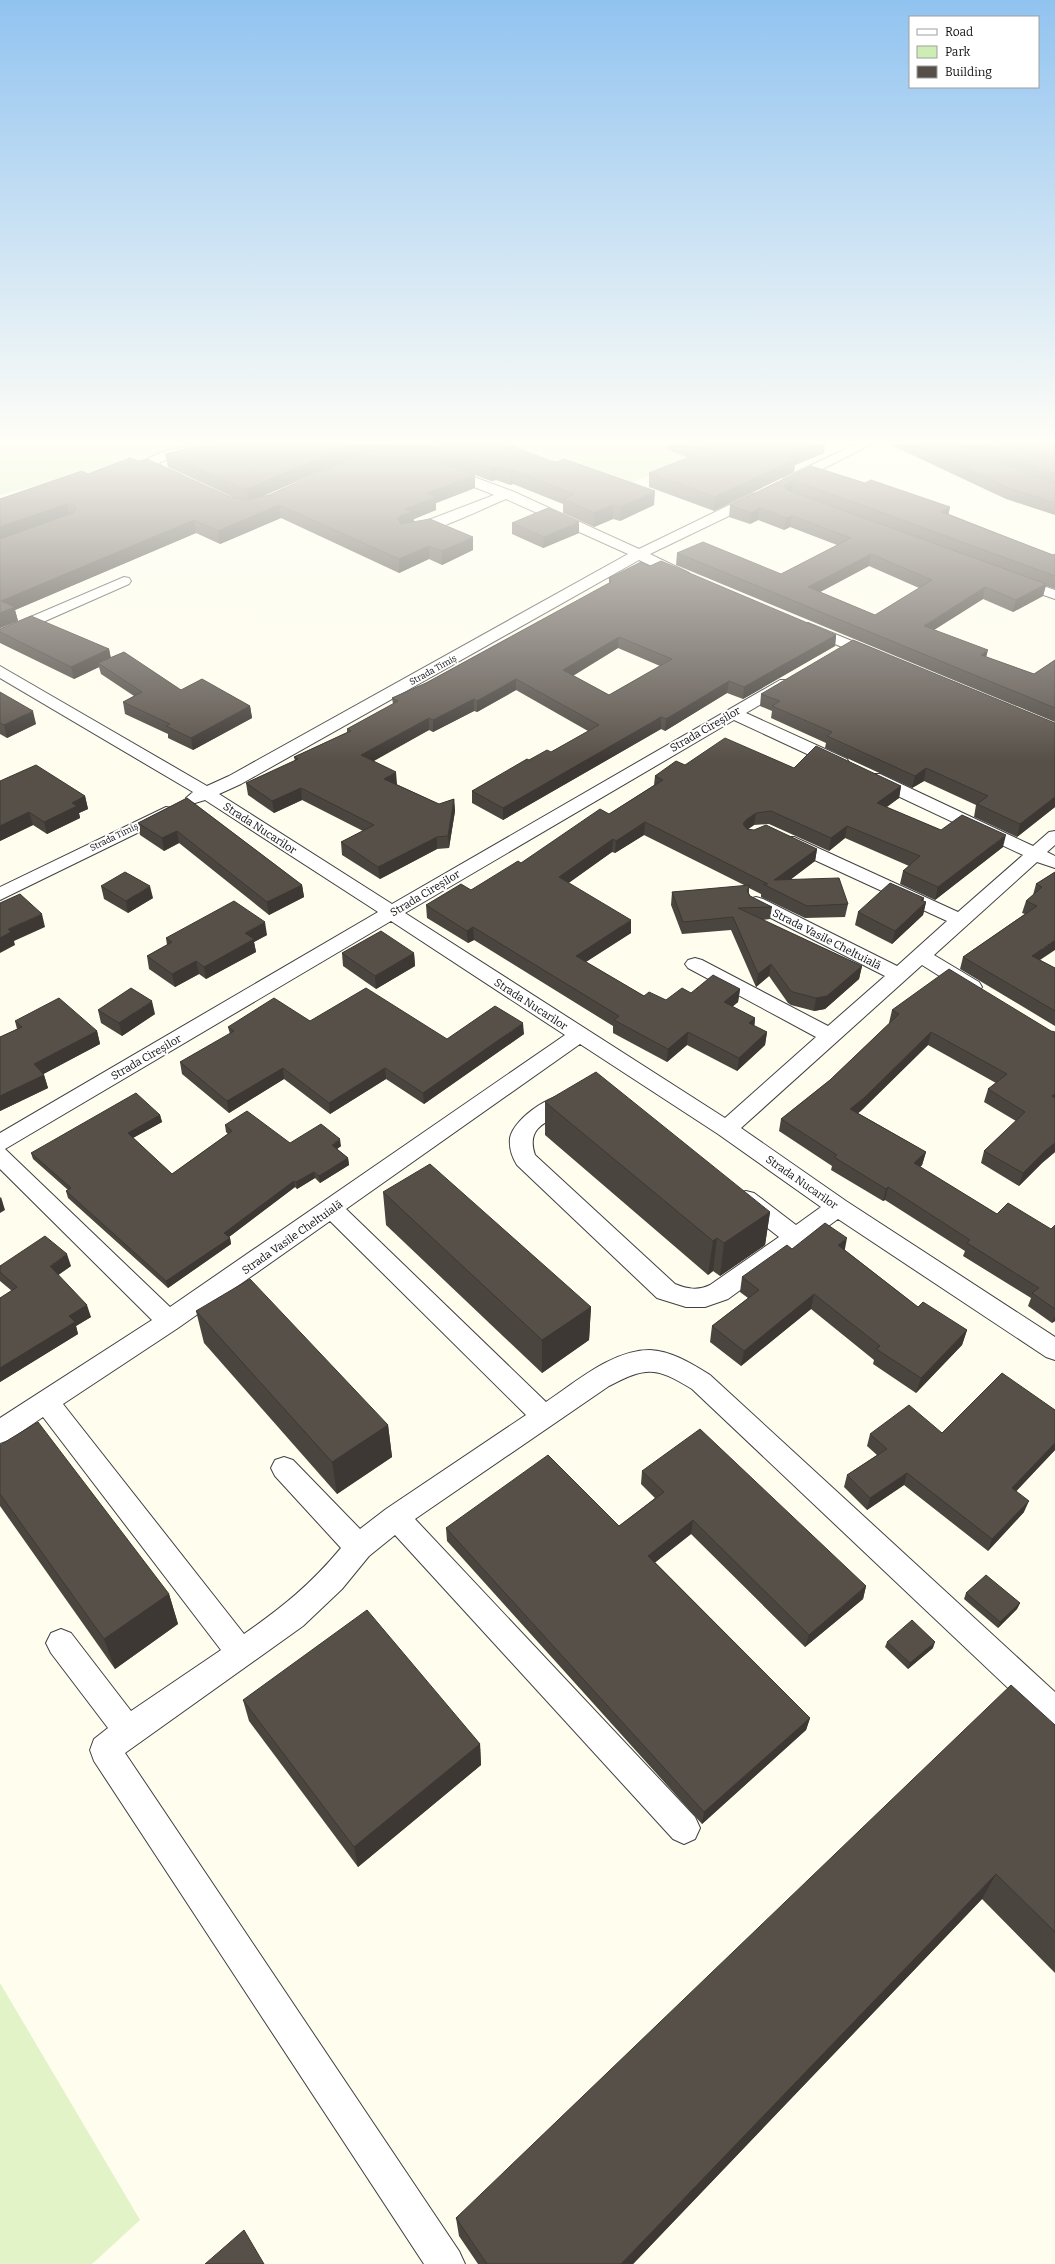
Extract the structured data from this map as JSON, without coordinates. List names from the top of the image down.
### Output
{
  "streets": {
    "street": [
      "Strada Timiș",
      "Strada Cireșilor",
      "Strada Nucarilor",
      "Strada Vasile Cheltuială"
    ]
  },
  "crossings": [
    ["Strada Timiș", "Strada Nucarilor"],
    ["Strada Cireșilor", "Strada Nucarilor"],
    ["Strada Nucarilor", "Strada Vasile Cheltuială"]
  ],
  "legend": ["Road", "Park", "Building"]
}
